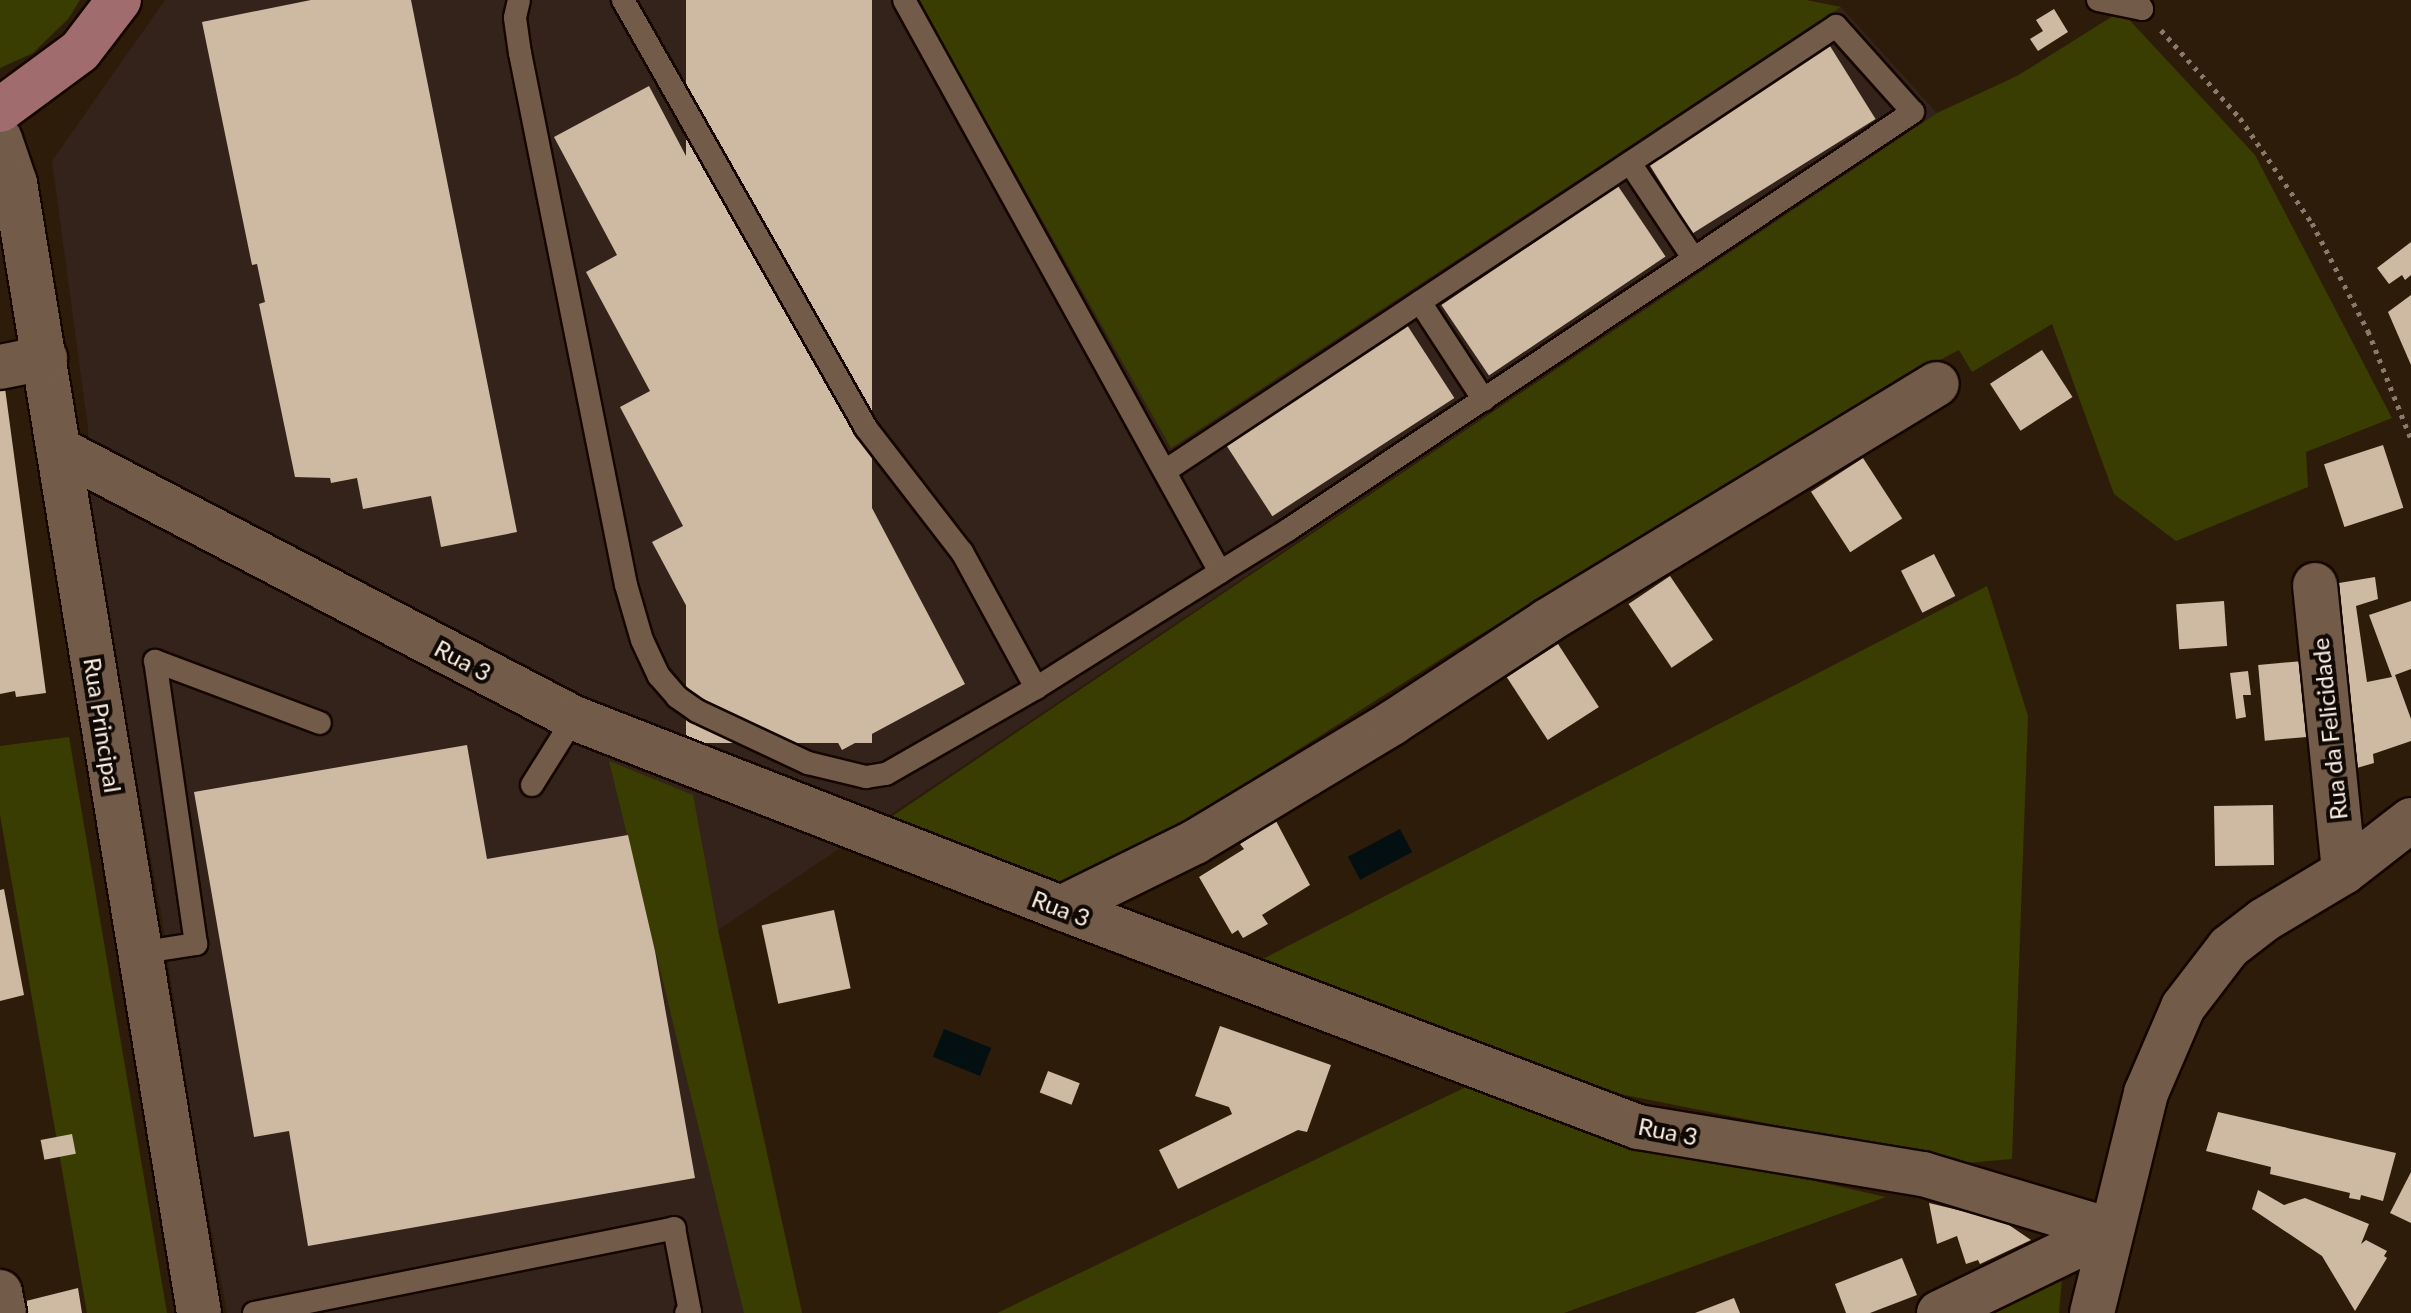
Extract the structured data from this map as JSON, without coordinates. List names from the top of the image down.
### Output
{
  "streets": {
    "street": ["Rua 3", "Rua Principal", "Rua da Felicidade"]
  },
  "crossings": [
    ["Rua 3", "Rua Principal"]
  ]
}
